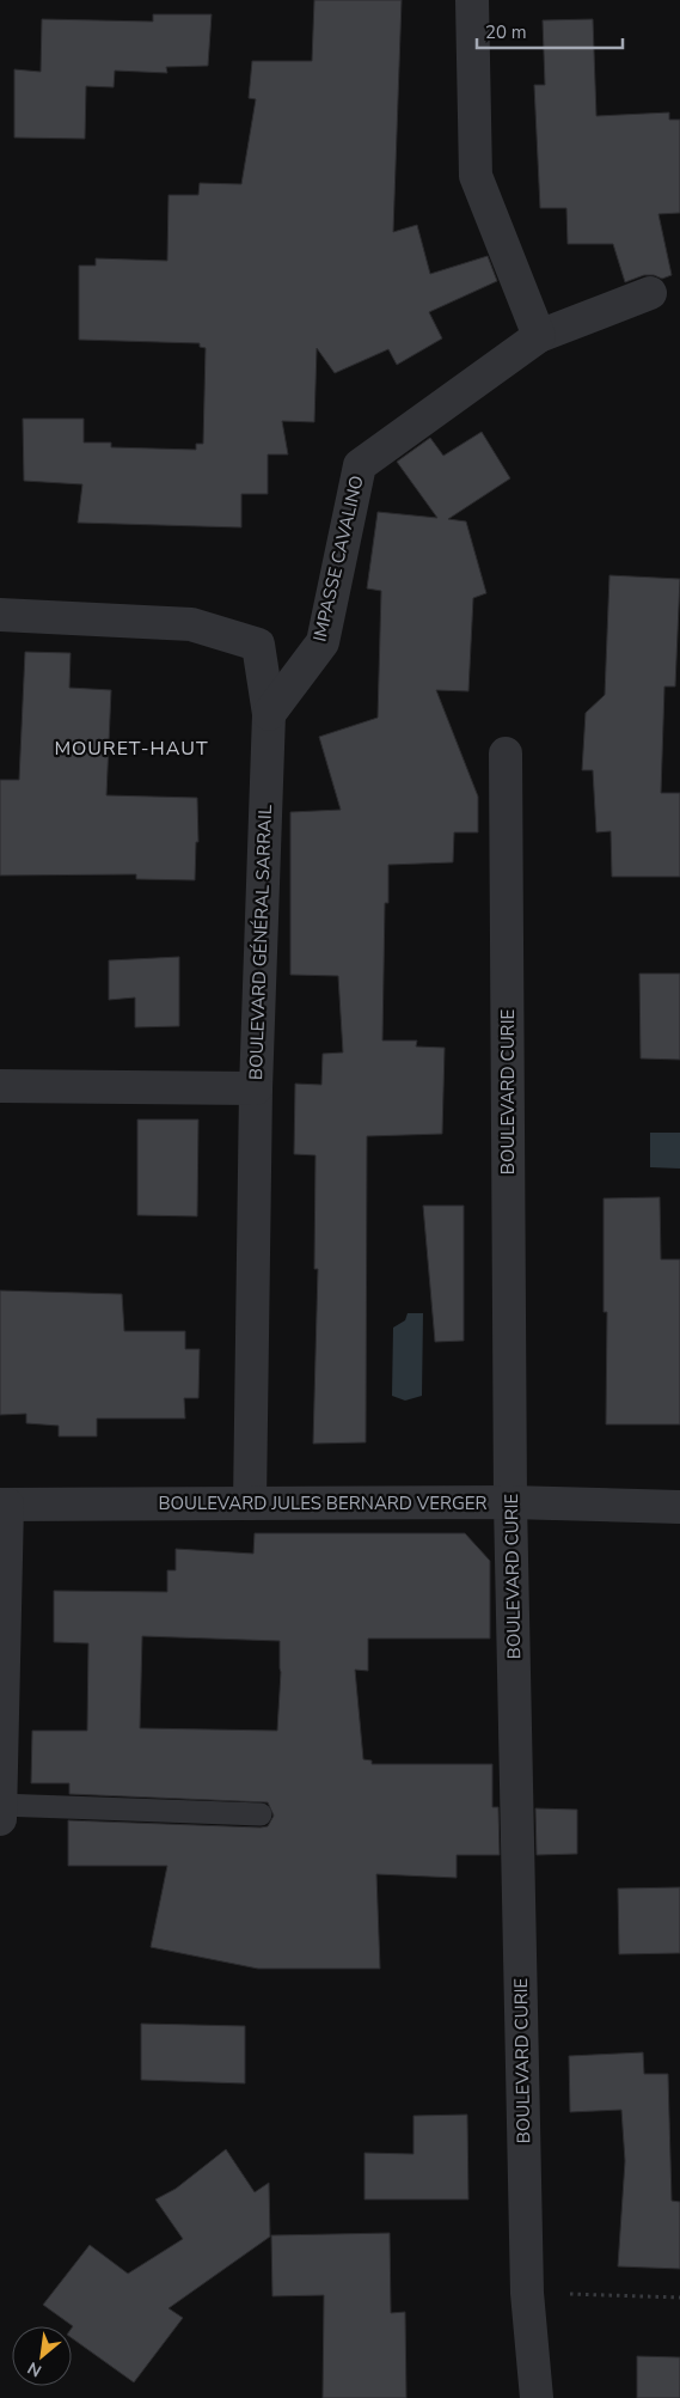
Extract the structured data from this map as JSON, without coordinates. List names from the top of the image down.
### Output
{
  "streets": {
    "street": [
      "IMPASSE CAVALINO",
      "BOULEVARD GÉNÉRAL SARRAIL",
      "BOULEVARD CURIE",
      "BOULEVARD JULES BERNARD VERGER"
    ]
  },
  "crossings": [
    ["IMPASSE CAVALINO", "BOULEVARD GÉNÉRAL SARRAIL"],
    ["BOULEVARD GÉNÉRAL SARRAIL", "BOULEVARD JULES BERNARD VERGER"],
    ["BOULEVARD CURIE", "BOULEVARD JULES BERNARD VERGER"]
  ],
  "districts": ["MOURET-HAUT"],
  "scale_bar": "20 m",
  "north": "bottom left"
}
